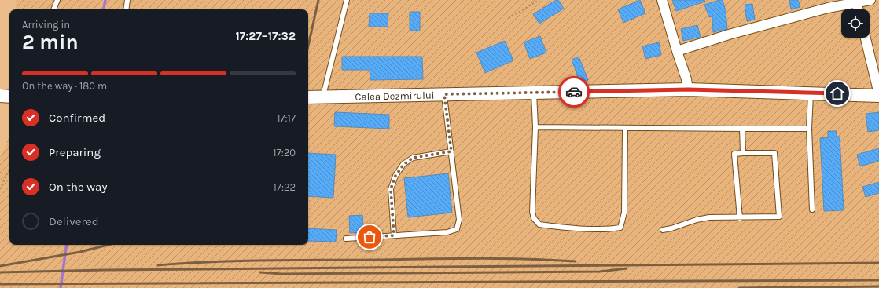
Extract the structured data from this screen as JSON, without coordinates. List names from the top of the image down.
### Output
{
  "streets": {
    "main road": ["Calea Dezmirului"]
  },
  "page": {
    "heading": ["2 min", "Arriving in", "17:27–17:32"],
    "bar": "On the way · 180 m",
    "list": [
      ["Confirmed", "17:17"],
      ["Preparing", "17:20"],
      ["On the way", "17:22"],
      "Delivered"
    ]
  }
}
